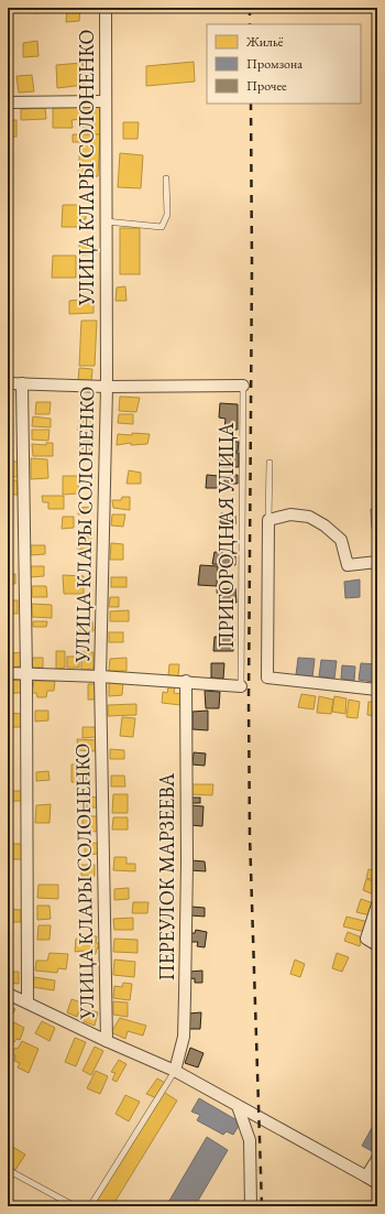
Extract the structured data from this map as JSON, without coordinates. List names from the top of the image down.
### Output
{
  "streets": {
    "street": ["УЛИЦА КЛАРЫ СОЛОНЕНКО", "ПЕРЕУЛОК МАРЗЕЕВА"],
    "lane": ["ПРИГОРОДНАЯ УЛИЦА"]
  },
  "legend": ["Жильё", "Промзона", "Прочее"]
}
